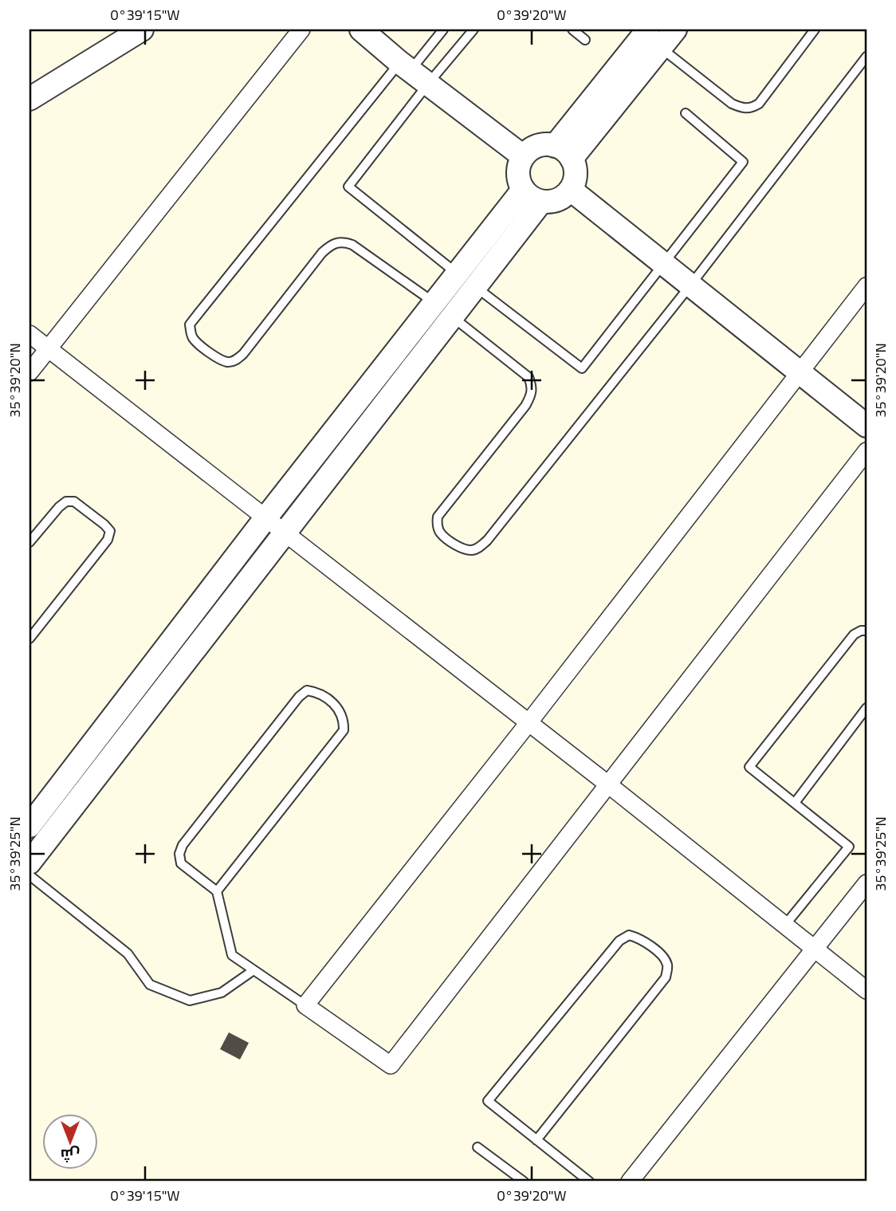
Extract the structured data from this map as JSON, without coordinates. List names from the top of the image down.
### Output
{
  "north": "bottom",
  "coordinates": [
    "0°39'15\"W",
    "0°39'20\"W",
    "35°39'20\"N",
    "35°39'25\"N"
  ]
}
